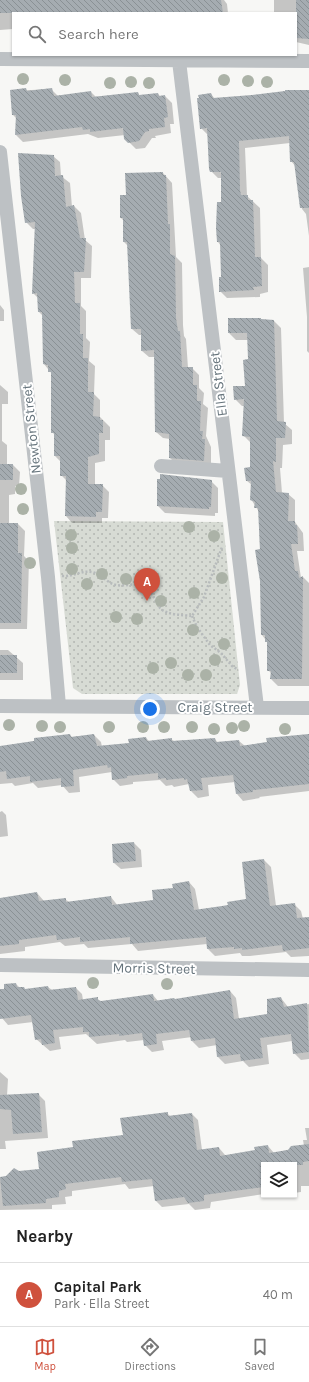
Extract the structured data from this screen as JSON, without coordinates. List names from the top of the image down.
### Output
{
  "streets": {
    "street": [
      "Ella Street",
      "Newton Street",
      "Craig Street",
      "Morris Street"
    ]
  },
  "crossings": [
    ["Ella Street", "Craig Street"],
    ["Newton Street", "Craig Street"]
  ],
  "page": {
    "search": "Search here",
    "pins": "A",
    "heading": "Nearby",
    "list": [
      {
        "mark": "A",
        "name": "Capital Park",
        "note": "Park · Ella Street",
        "value": "40 m"
      }
    ],
    "nav": ["Map", "Directions", "Saved"]
  }
}
